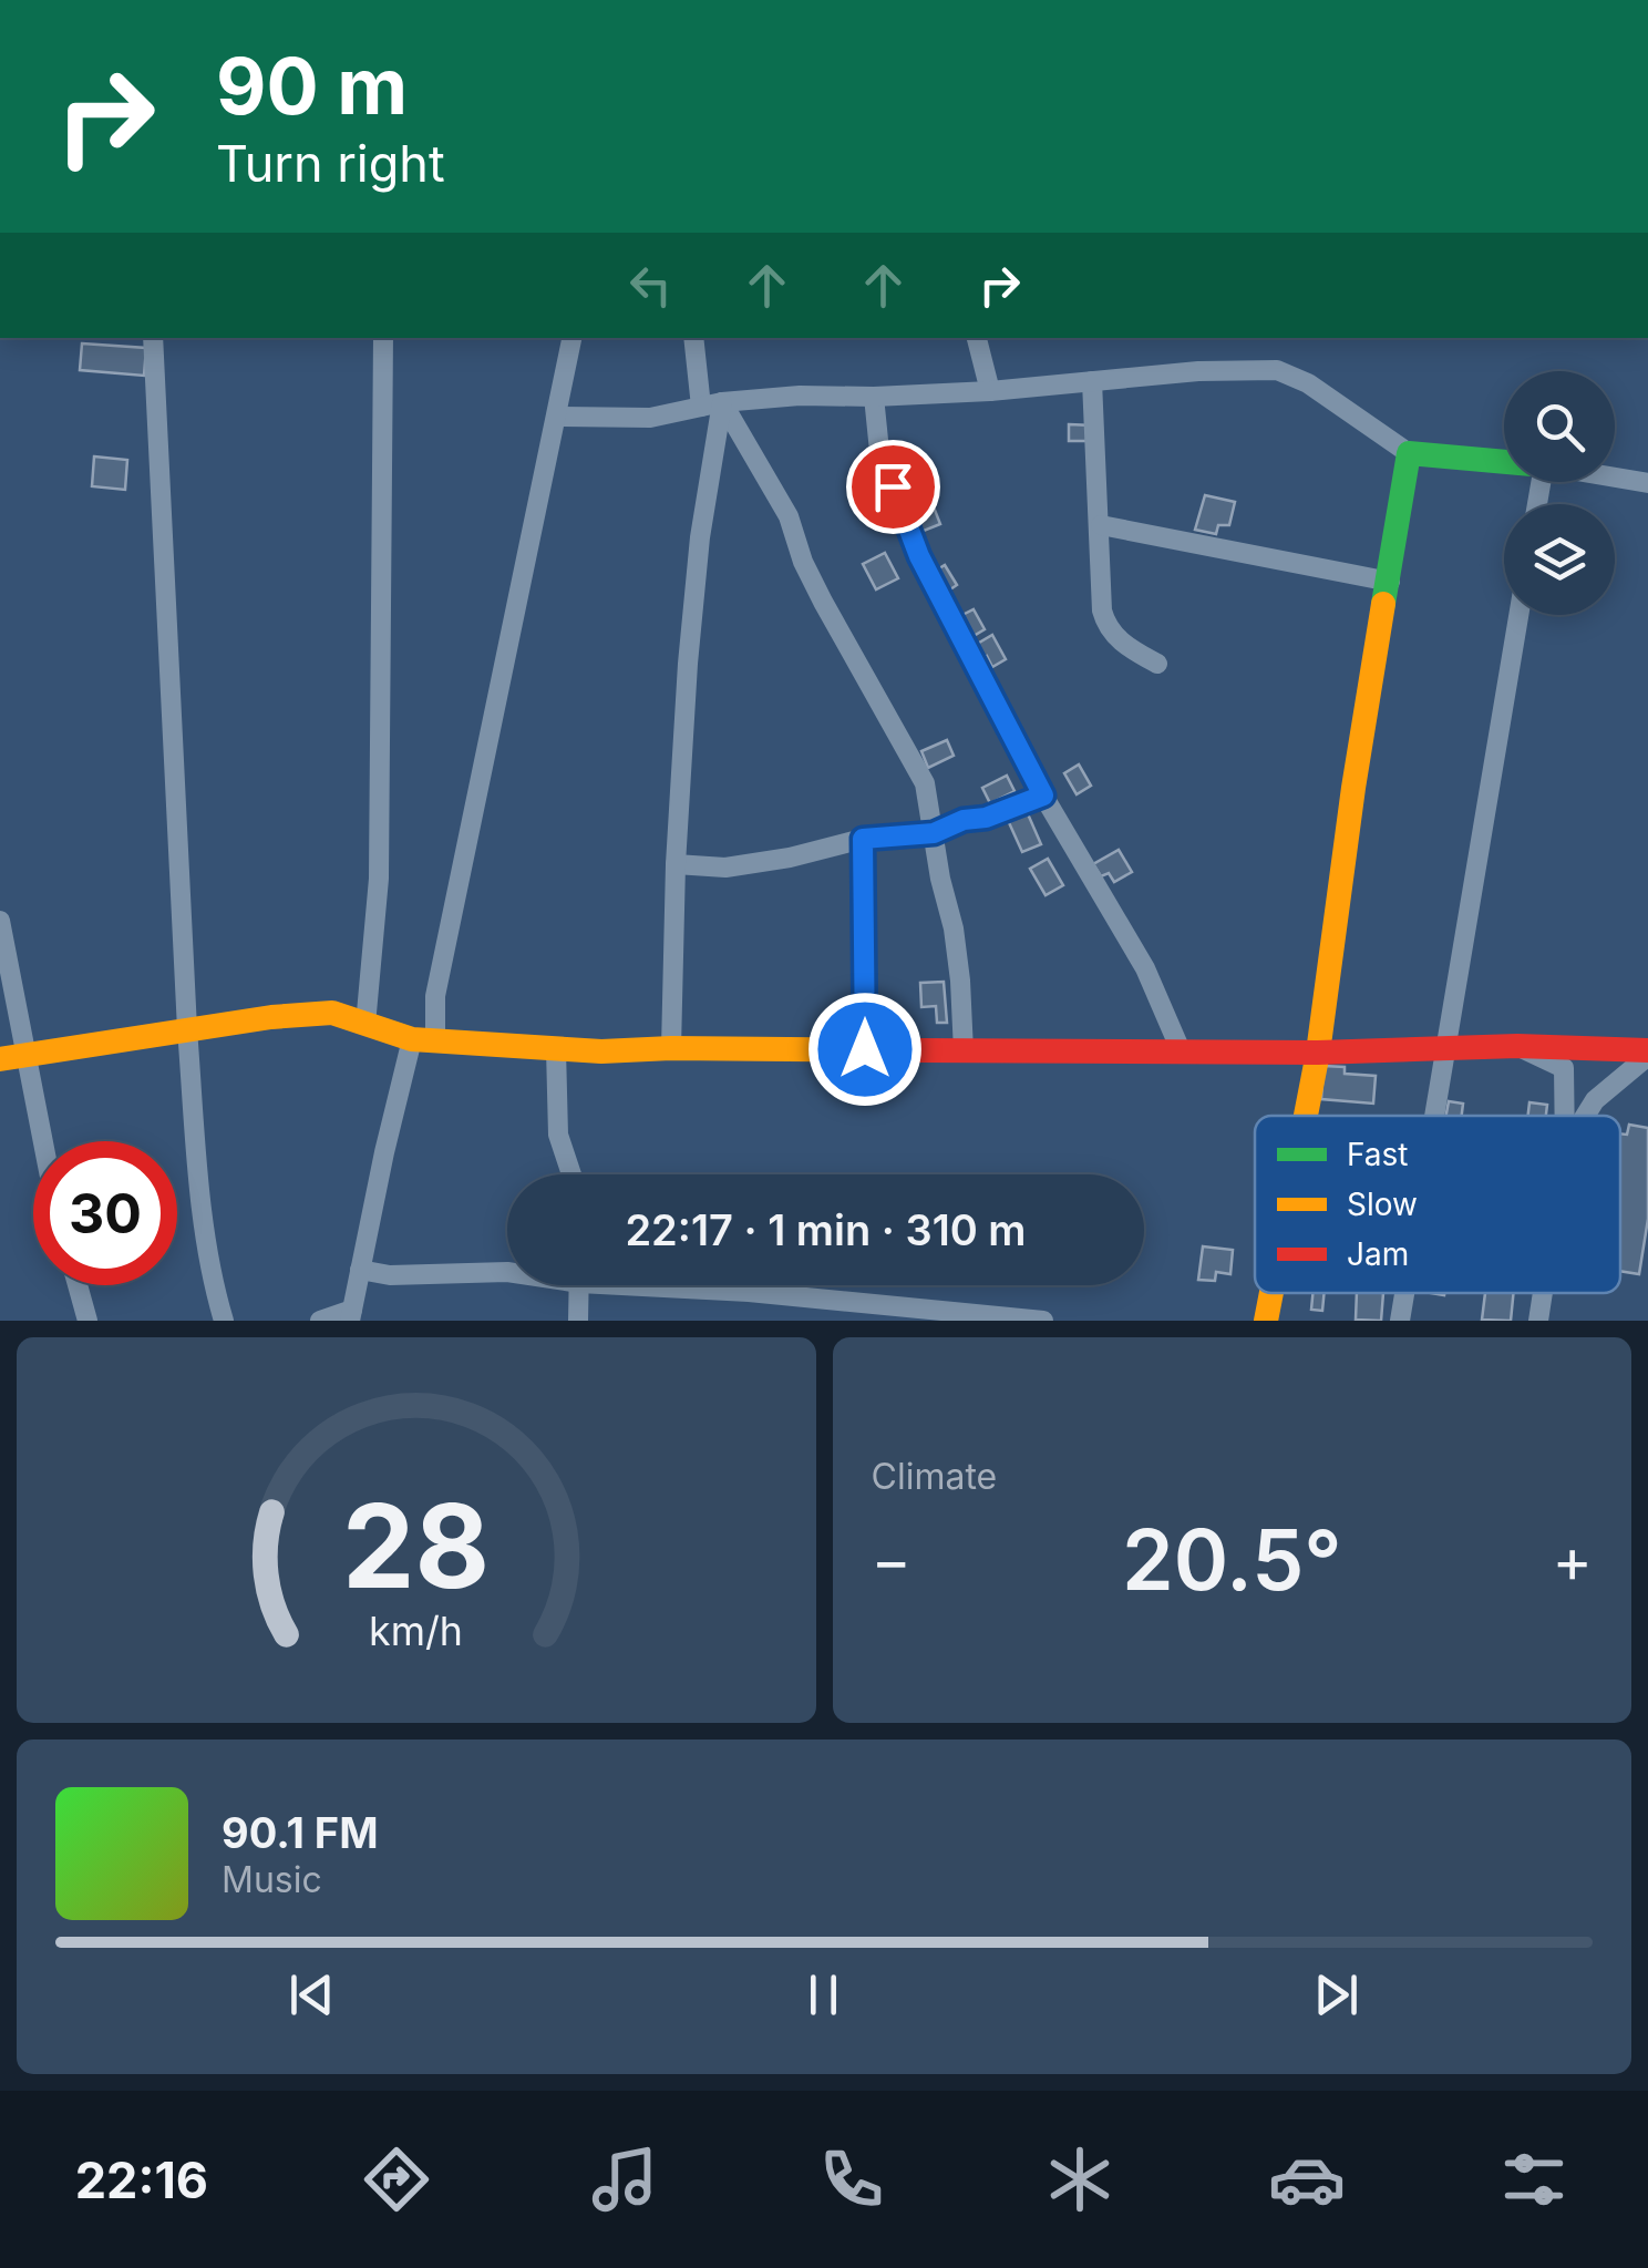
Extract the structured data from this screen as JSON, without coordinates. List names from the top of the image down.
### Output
{
  "legend": ["Fast", "Slow", "Jam"],
  "page": {
    "turn": ["90 m", "Turn right"],
    "limit": "30",
    "trip": "22:17 · 1 min · 310 m",
    "tile": "Climate",
    "heat": ["−", "20.5°", "+"],
    "song": ["90.1 FM", "Music"],
    "tabs": "22:16",
    "gauge": ["28", "km/h"]
  }
}
